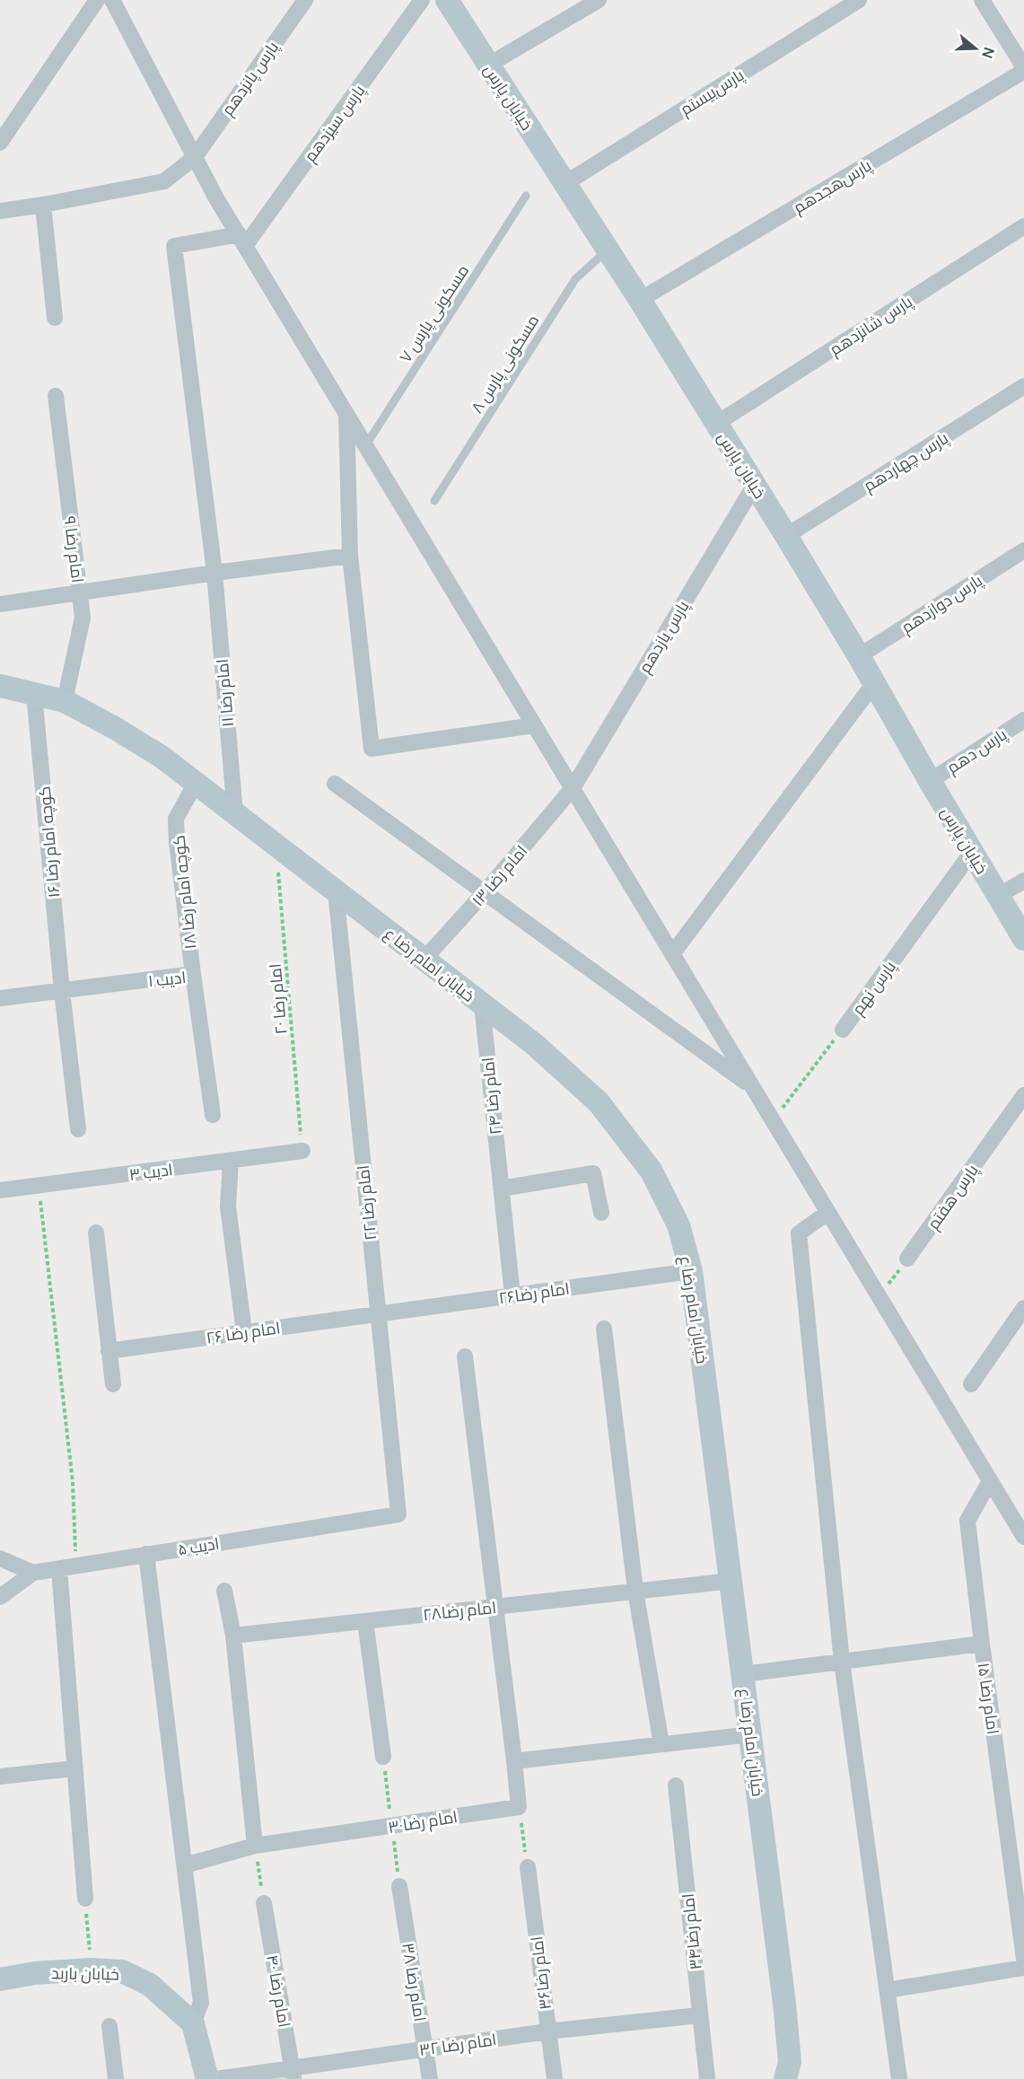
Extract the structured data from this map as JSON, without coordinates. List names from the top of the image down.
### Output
{
  "streets": {
    "main road": ["خیابان پارس", "خیابان امام رضا ع", "خیابان باربد"],
    "street": [
      "پارس‌ پانزدهم",
      "پارس‌بیستم",
      "پارس‌ سیزدهم",
      "پارس‌‌هجدهم",
      "پارس‌‌ شانزدهم",
      "پارس‌‌ چهاردهم",
      "امام رضا ۹",
      "پارس‌‌ دوازدهم",
      "پارس‌‌ یازدهم",
      "امام رضا ۱۱",
      "پارس‌‌ دهم",
      "کوچه امام رضا ۱۶",
      "امام رضا ۱۳",
      "کوچه امام رضا ۱۸",
      "ادیب ۱",
      "پارس‌‌ نهم",
      "امام رضا ۲۴",
      "ادیب ۳",
      "پارس‌‌ هفتم",
      "امام رضا ۲۲",
      "امام رضا۲۶",
      "امام رضا ۲۶",
      "ادیب ۵",
      "امام رضا۲۸",
      "۱۵ امام رضا",
      "امام رضا۳۰",
      "امام رضا۳۴",
      "امام رضا۳۶",
      "امام رضا ۳۸",
      "امام رضا ۴۰",
      "امام رضا ۳۲"
    ],
    "lane": ["مسکونی ‌پارس ۷", "مسکونی پارس ۸"],
    "path": ["امام رضا ۲۰"]
  },
  "crossings": [
    ["پارس‌بیستم", "خیابان پارس"],
    ["خیابان پارس", "پارس‌‌هجدهم"],
    ["خیابان پارس", "پارس‌‌ شانزدهم"],
    ["خیابان پارس", "مسکونی پارس ۸"],
    ["خیابان پارس", "پارس‌‌ چهاردهم"],
    ["خیابان پارس", "پارس‌‌ دوازدهم"],
    ["خیابان پارس", "پارس‌‌ یازدهم"],
    ["خیابان پارس", "پارس‌‌ دهم"],
    ["خیابان پارس", "پارس‌‌ نهم"],
    ["پارس‌ سیزدهم", "امام رضا ۱۱"],
    ["امام رضا ۹", "خیابان امام رضا ع"],
    ["پارس‌‌ یازدهم", "امام رضا ۱۳"],
    ["امام رضا ۱۱", "خیابان امام رضا ع"],
    ["کوچه امام رضا ۱۶", "خیابان امام رضا ع"],
    ["کوچه امام رضا ۱۶", "ادیب ۱"],
    ["امام رضا ۱۳", "خیابان امام رضا ع"],
    ["کوچه امام رضا ۱۸", "خیابان امام رضا ع"],
    ["کوچه امام رضا ۱۸", "ادیب ۱"],
    ["خیابان امام رضا ع", "امام رضا ۲۰"],
    ["خیابان امام رضا ع", "امام رضا ۲۴"],
    ["خیابان امام رضا ع", "امام رضا ۲۲"],
    ["خیابان امام رضا ع", "امام رضا۲۶"],
    ["خیابان امام رضا ع", "امام رضا۲۸"],
    ["خیابان امام رضا ع", "۱۵ امام رضا"],
    ["امام رضا ۲۰", "ادیب ۳"],
    ["امام رضا ۲۴", "امام رضا۲۶"],
    ["امام رضا ۲۲", "امام رضا۲۶"],
    ["امام رضا ۲۲", "امام رضا ۲۶"],
    ["امام رضا ۲۲", "ادیب ۵"],
    ["امام رضا۲۶", "امام رضا ۲۶"],
    ["امام رضا۳۴", "امام رضا ۳۲"],
    ["امام رضا۳۶", "امام رضا ۳۲"],
    ["امام رضا ۳۸", "امام رضا ۳۲"],
    ["امام رضا ۴۰", "امام رضا ۳۲"]
  ],
  "north": "right"
}
